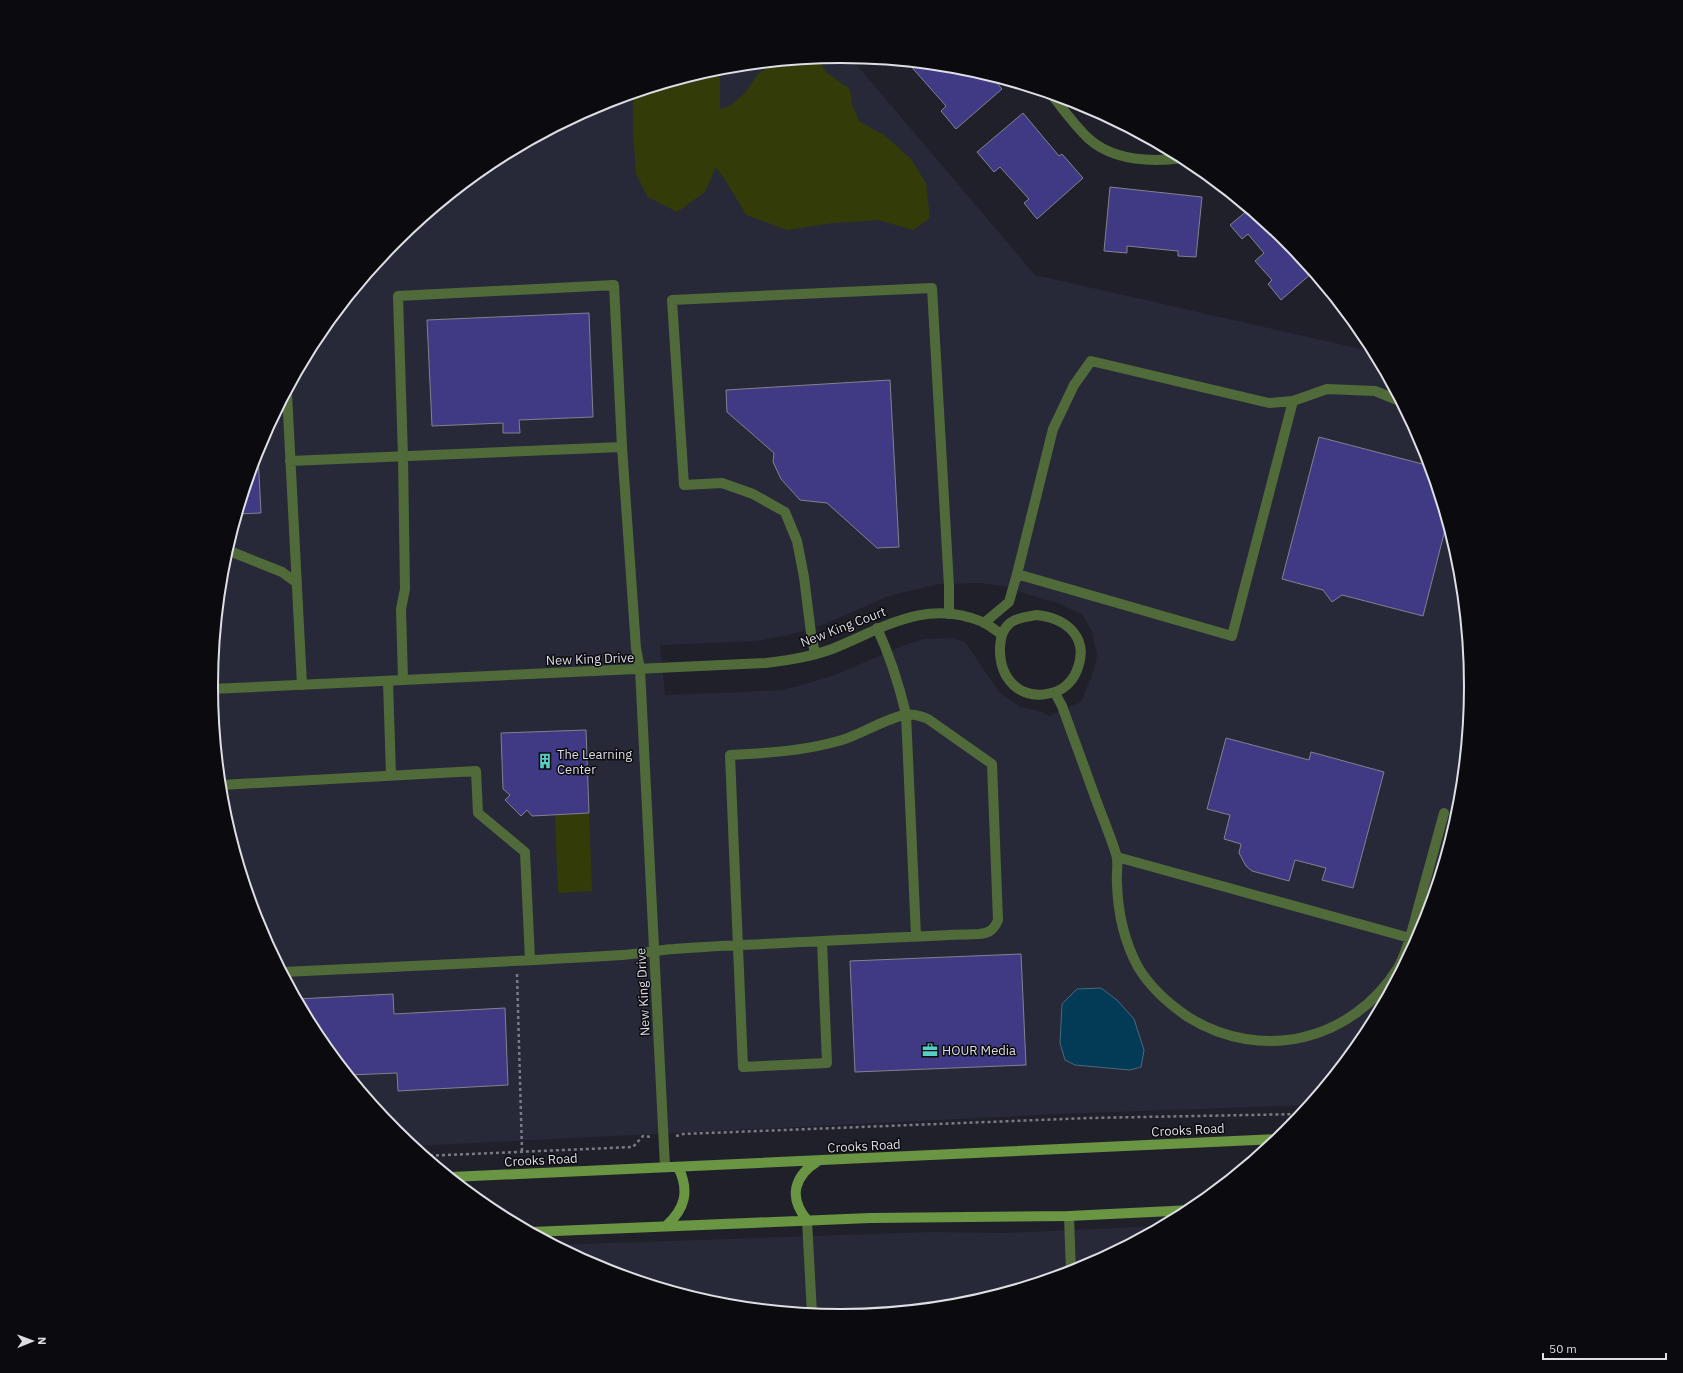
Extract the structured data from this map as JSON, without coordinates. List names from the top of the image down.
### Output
{
  "streets": {
    "main road": ["Crooks Road"],
    "street": ["New King Court", "New King Drive"]
  },
  "crossings": [
    ["New King Court", "New King Drive"],
    ["New King Drive", "Crooks Road"]
  ],
  "places": {
    "building": ["The Learning Center"],
    "office": ["HOUR Media"]
  },
  "scale_bar": "50 m",
  "north": "right"
}
